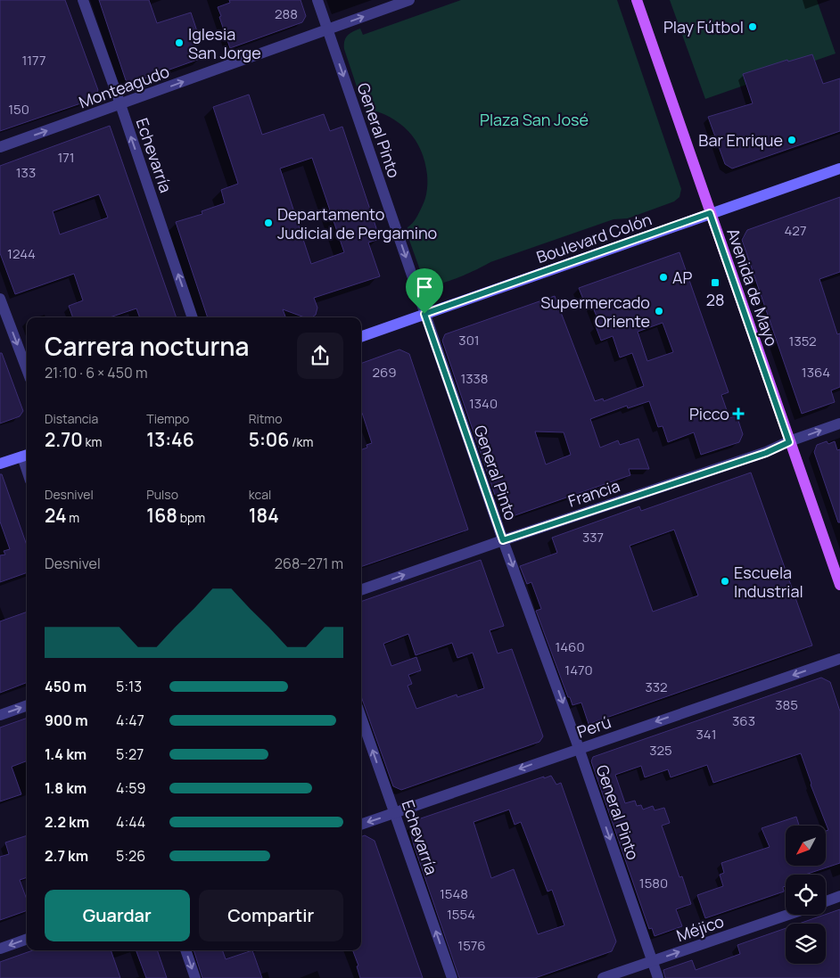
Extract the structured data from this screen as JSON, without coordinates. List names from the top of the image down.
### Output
{
  "streets": {
    "main road": ["Boulevard Colón", "Avenida de Mayo"],
    "street": [
      "Monteagudo",
      "General Pinto",
      "Echevarría",
      "Francia",
      "Perú",
      "Méjico"
    ]
  },
  "crossings": [
    ["Monteagudo", "General Pinto"],
    ["Monteagudo", "Echevarría"],
    ["General Pinto", "Boulevard Colón"],
    ["General Pinto", "Francia"],
    ["General Pinto", "Perú"],
    ["General Pinto", "Méjico"],
    ["Echevarría", "Perú"],
    ["Boulevard Colón", "Avenida de Mayo"],
    ["Avenida de Mayo", "Francia"]
  ],
  "one_way": [
    "Monteagudo",
    "General Pinto",
    "Echevarría",
    "Francia",
    "Perú",
    "Méjico"
  ],
  "parks": ["Plaza San José"],
  "places": {
    "other": [
      "Play Fútbol",
      "Iglesia San Jorge",
      "Bar Enrique",
      "Departamento Judicial de Pergamino",
      "AP",
      "Supermercado Oriente",
      "Escuela Industrial"
    ],
    "transit": ["28"],
    "health": ["Picco"]
  },
  "house_numbers": [
    "288",
    "1177",
    "150",
    "171",
    "133",
    "427",
    "1244",
    "301",
    "1352",
    "269",
    "1364",
    "1338",
    "1340",
    "337",
    "1460",
    "1470",
    "332",
    "385",
    "363",
    "341",
    "325",
    "1580",
    "1548",
    "1554",
    "1576"
  ],
  "north": "bottom left",
  "page": {
    "heading": ["Carrera nocturna", "21:10 · 6 × 450 m"],
    "stats": [
      ["Distancia", "2.70 km"],
      ["Tiempo", "13:46"],
      ["Ritmo", "5:06 /km"],
      ["Desnivel", "24 m"],
      ["Pulso", "168 bpm"],
      ["kcal", "184"]
    ],
    "chart": ["Desnivel", "268–271 m"],
    "list": [
      {
        "name": "450 m",
        "note": "5:13"
      },
      {
        "name": "900 m",
        "note": "4:47"
      },
      {
        "name": "1.4 km",
        "note": "5:27"
      },
      {
        "name": "1.8 km",
        "note": "4:59"
      },
      {
        "name": "2.2 km",
        "note": "4:44"
      },
      {
        "name": "2.7 km",
        "note": "5:26"
      }
    ],
    "buttons": ["Guardar", "Compartir"]
  }
}
